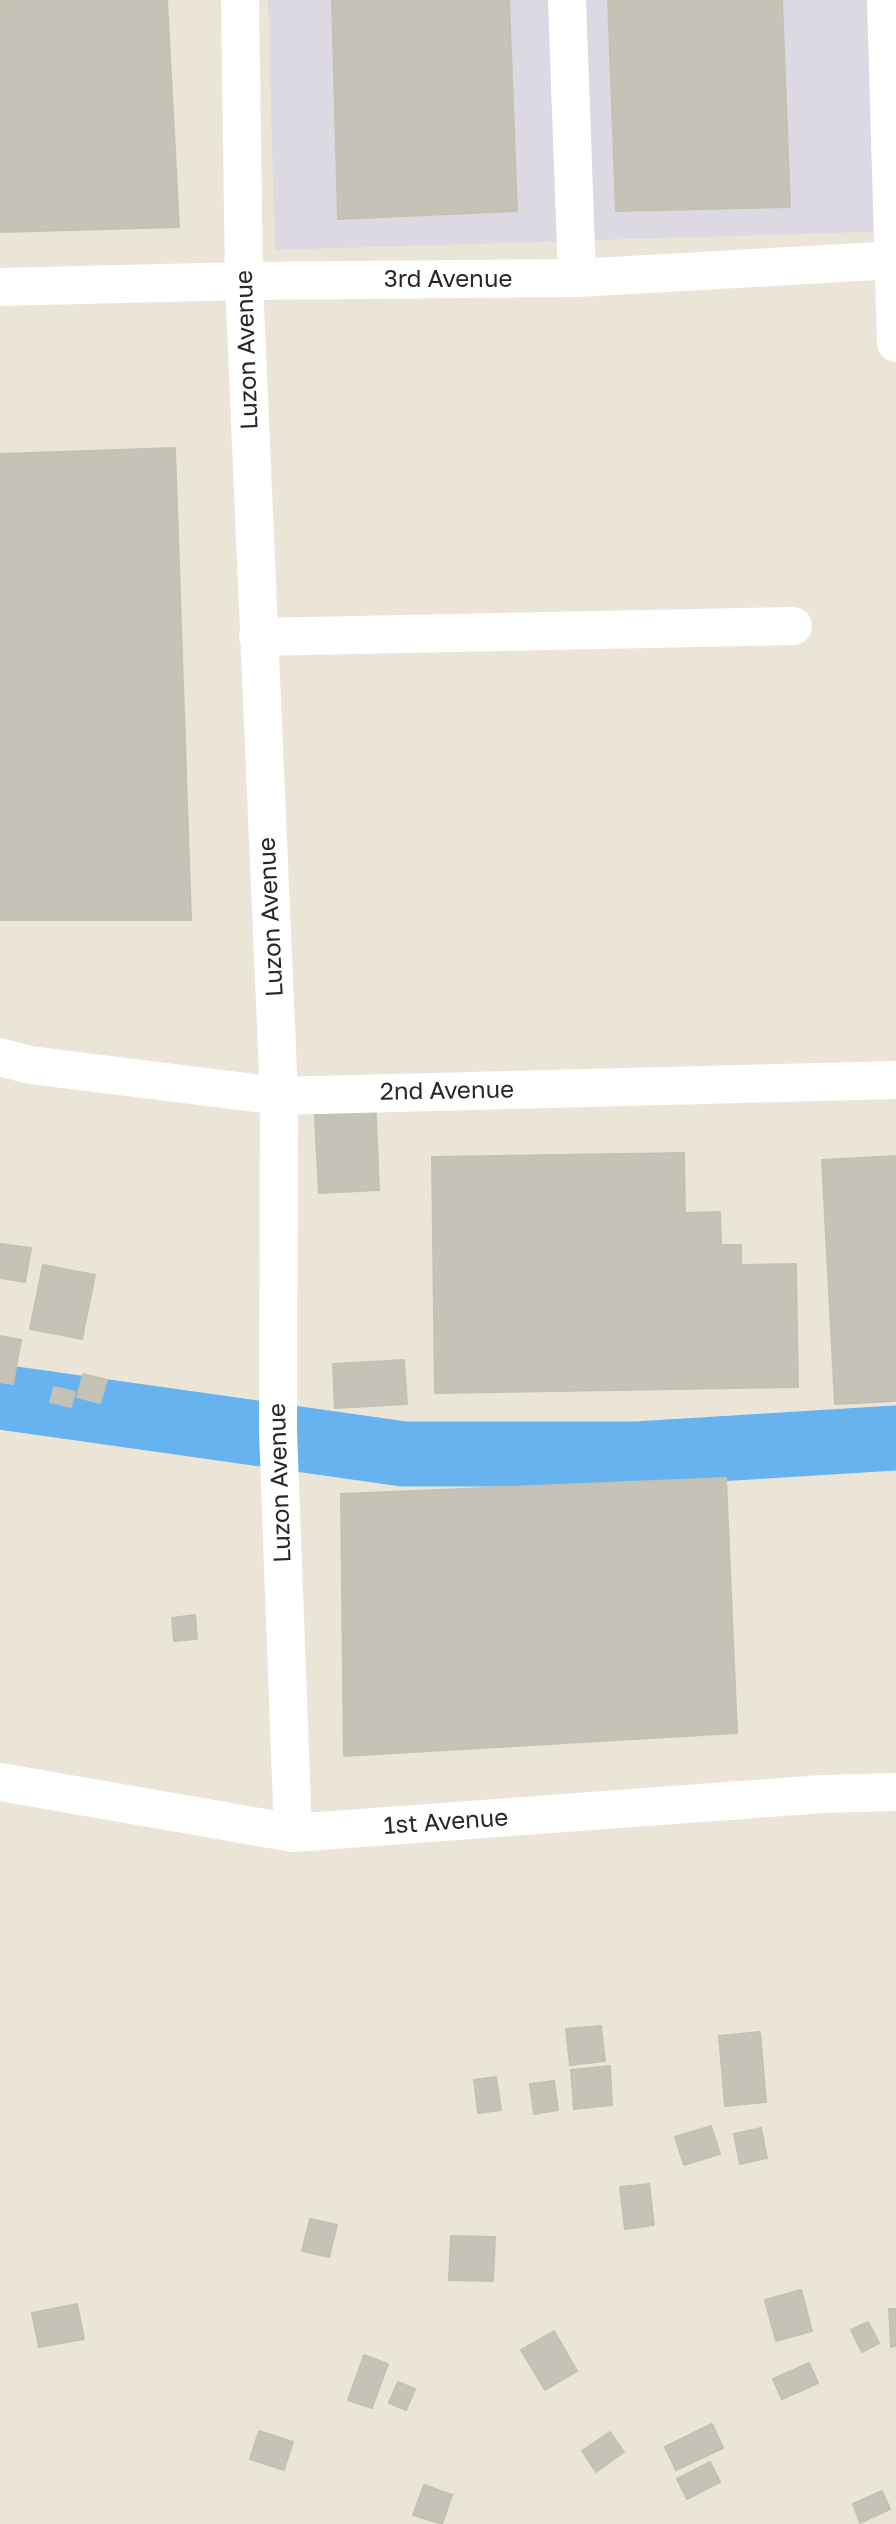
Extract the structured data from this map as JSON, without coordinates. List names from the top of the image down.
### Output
{
  "streets": {
    "street": [
      "3rd Avenue",
      "Luzon Avenue",
      "2nd Avenue",
      "1st Avenue"
    ]
  },
  "crossings": [
    ["3rd Avenue", "Luzon Avenue"],
    ["Luzon Avenue", "2nd Avenue"],
    ["Luzon Avenue", "1st Avenue"]
  ]
}
